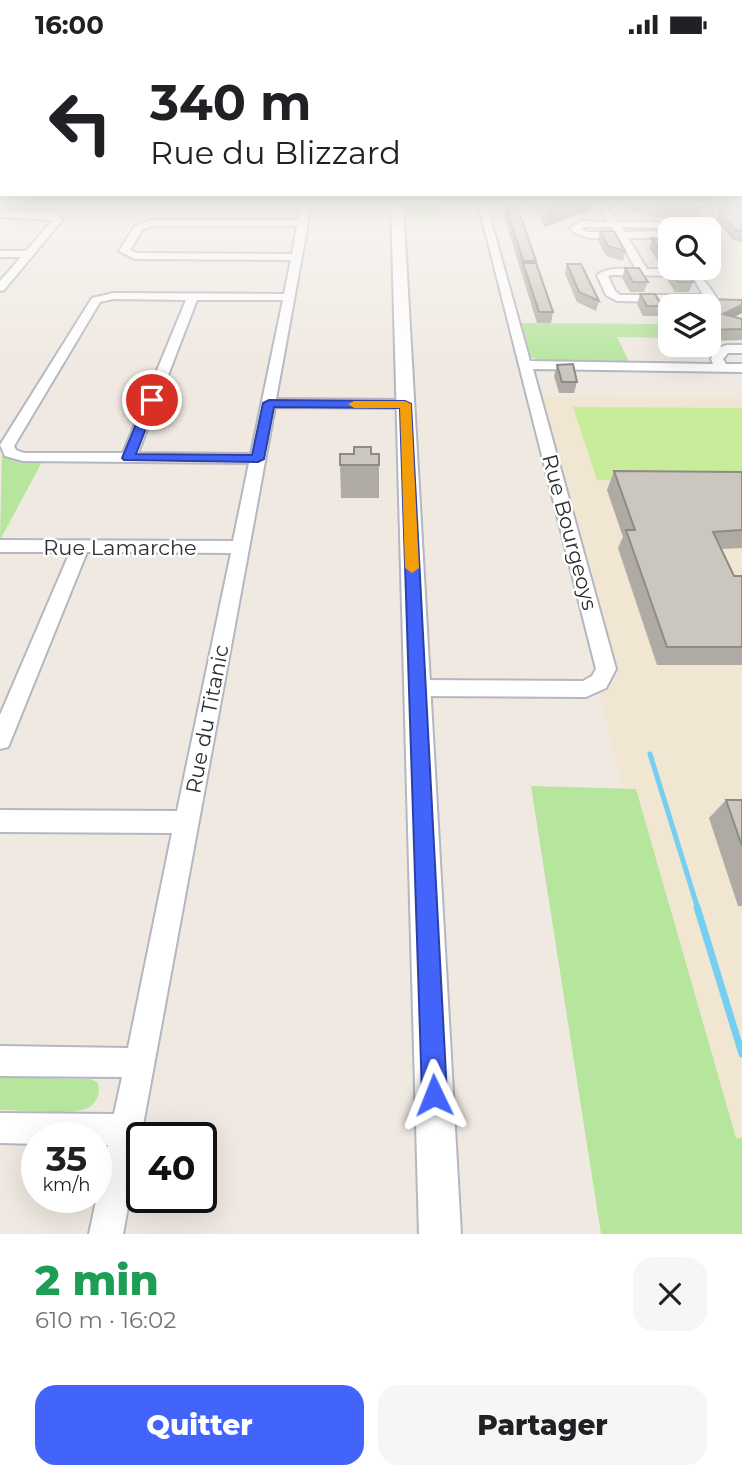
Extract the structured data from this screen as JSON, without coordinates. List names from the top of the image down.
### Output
{
  "streets": {
    "street": ["Rue Bourgeoys", "Rue Lamarche", "Rue du Titanic"]
  },
  "crossings": [
    ["Rue Lamarche", "Rue du Titanic"]
  ],
  "page": {
    "status": "16:00",
    "turn": ["340 m", "Rue du Blizzard"],
    "speed": "35 km/h",
    "limit": "40",
    "heading": ["2 min", "610 m · 16:02"],
    "buttons": ["Quitter", "Partager"]
  }
}
